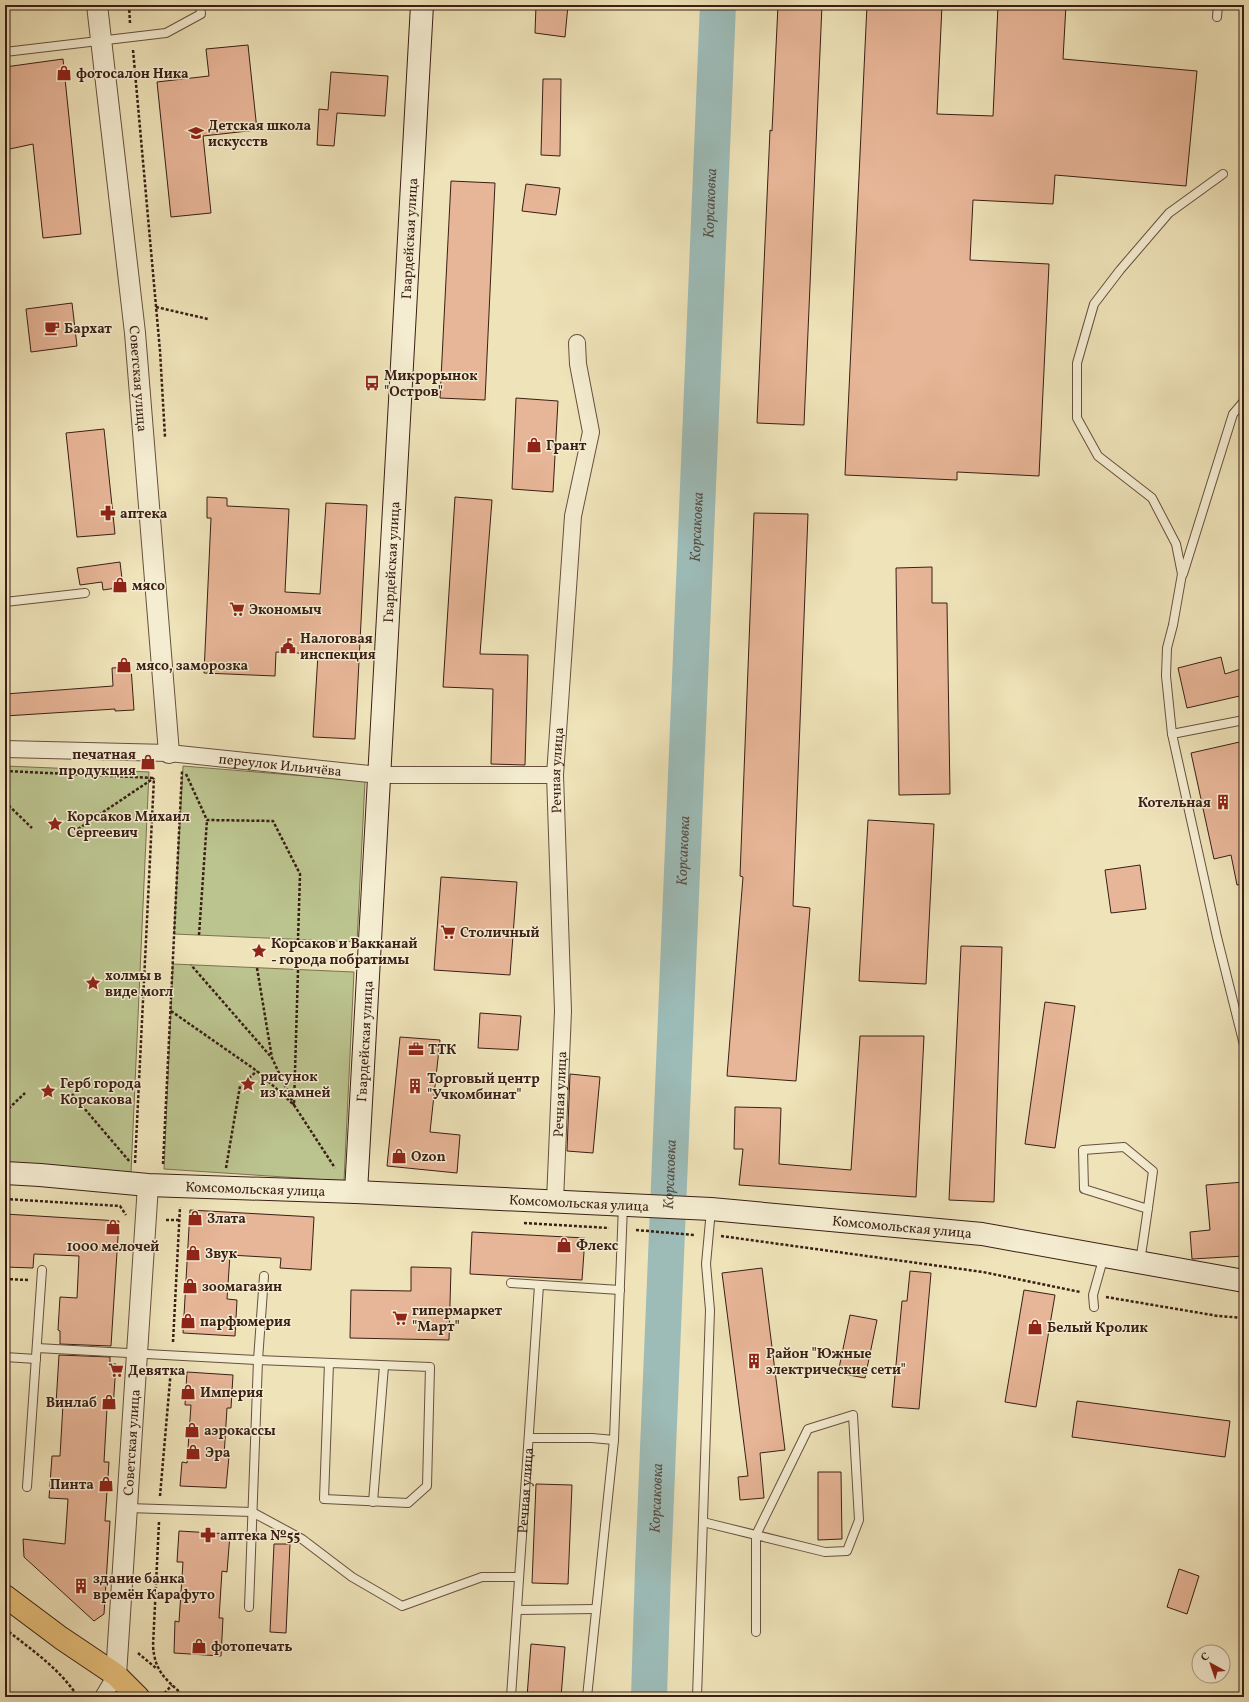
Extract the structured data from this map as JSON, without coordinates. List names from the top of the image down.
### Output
{
  "streets": {
    "main road": ["Гвардейская улица", "Комсомольская улица"],
    "street": ["Советская улица", "переулок Ильичёва", "Речная улица"]
  },
  "crossings": [
    ["Гвардейская улица", "переулок Ильичёва"],
    ["Гвардейская улица", "Комсомольская улица"],
    ["Советская улица", "переулок Ильичёва"],
    ["Советская улица", "Комсомольская улица"],
    ["переулок Ильичёва", "Речная улица"],
    ["Речная улица", "Комсомольская улица"]
  ],
  "water": ["Корсаковка"],
  "places": {
    "shop": [
      "фотосалон Ника",
      "Грант",
      "мясо",
      "мясо, заморозка",
      "печатная продукция",
      "Ozon",
      "Злата",
      "1000 мелочей",
      "Флекс",
      "Звук",
      "зоомагазин",
      "парфюмерия",
      "Белый Кролик",
      "Империя",
      "Винлаб",
      "аэрокассы",
      "Эра",
      "Пинта",
      "фотопечать"
    ],
    "school or university": ["Детская школа искусств"],
    "cafe": ["Бархат"],
    "bus stop": ["Микрорынок \"Остров\""],
    "pharmacy": ["аптека", "аптека №55"],
    "supermarket": [
      "Экономыч",
      "Столичный",
      "гипермаркет \"Март\"",
      "Девятка"
    ],
    "public building": ["Налоговая инспекция"],
    "building": [
      "Котельная",
      "Торговый центр \"Учкомбинат\"",
      "Район \"Южные электрические сети\"",
      "здание банка времён Карафуто"
    ],
    "place": [
      "Корсаков Михаил Сергеевич",
      "Корсаков и Вакканай - города побратимы",
      "холмы в виде могл",
      "рисунок из камней",
      "Герб города Корсакова"
    ],
    "office": ["ТТК"]
  },
  "north": "top left"
}
